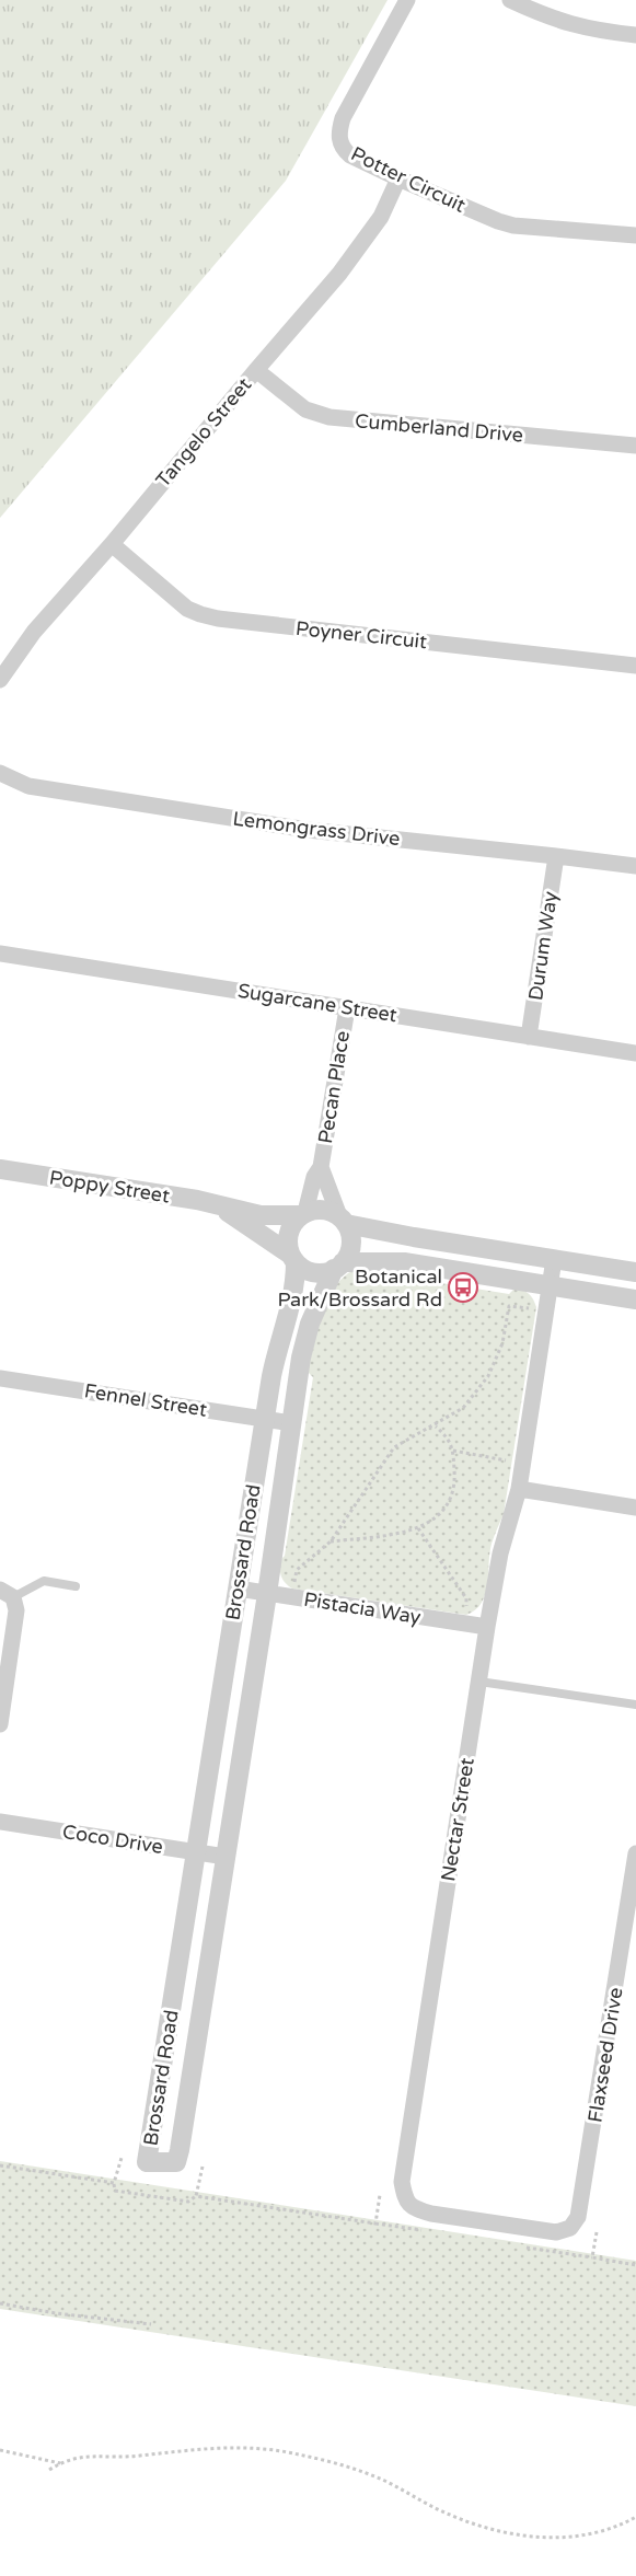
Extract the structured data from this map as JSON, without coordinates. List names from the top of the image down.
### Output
{
  "streets": {
    "street": [
      "Potter Circuit",
      "Cumberland Drive",
      "Tangelo Street",
      "Poyner Circuit",
      "Lemongrass Drive",
      "Durum Way",
      "Sugarcane Street",
      "Pecan Place",
      "Poppy Street",
      "Fennel Street",
      "Brossard Road",
      "Pistacia Way",
      "Nectar Street",
      "Coco Drive",
      "Flaxseed Drive"
    ]
  },
  "crossings": [
    ["Potter Circuit", "Tangelo Street"],
    ["Cumberland Drive", "Tangelo Street"],
    ["Tangelo Street", "Poyner Circuit"],
    ["Lemongrass Drive", "Durum Way"],
    ["Durum Way", "Sugarcane Street"],
    ["Sugarcane Street", "Pecan Place"],
    ["Pecan Place", "Poppy Street"],
    ["Pecan Place", "Brossard Road"],
    ["Poppy Street", "Brossard Road"],
    ["Fennel Street", "Brossard Road"],
    ["Brossard Road", "Pistacia Way"],
    ["Brossard Road", "Coco Drive"],
    ["Pistacia Way", "Nectar Street"],
    ["Nectar Street", "Flaxseed Drive"]
  ],
  "places": {
    "bus stop": ["Botanical Park/Brossard Rd"]
  }
}
